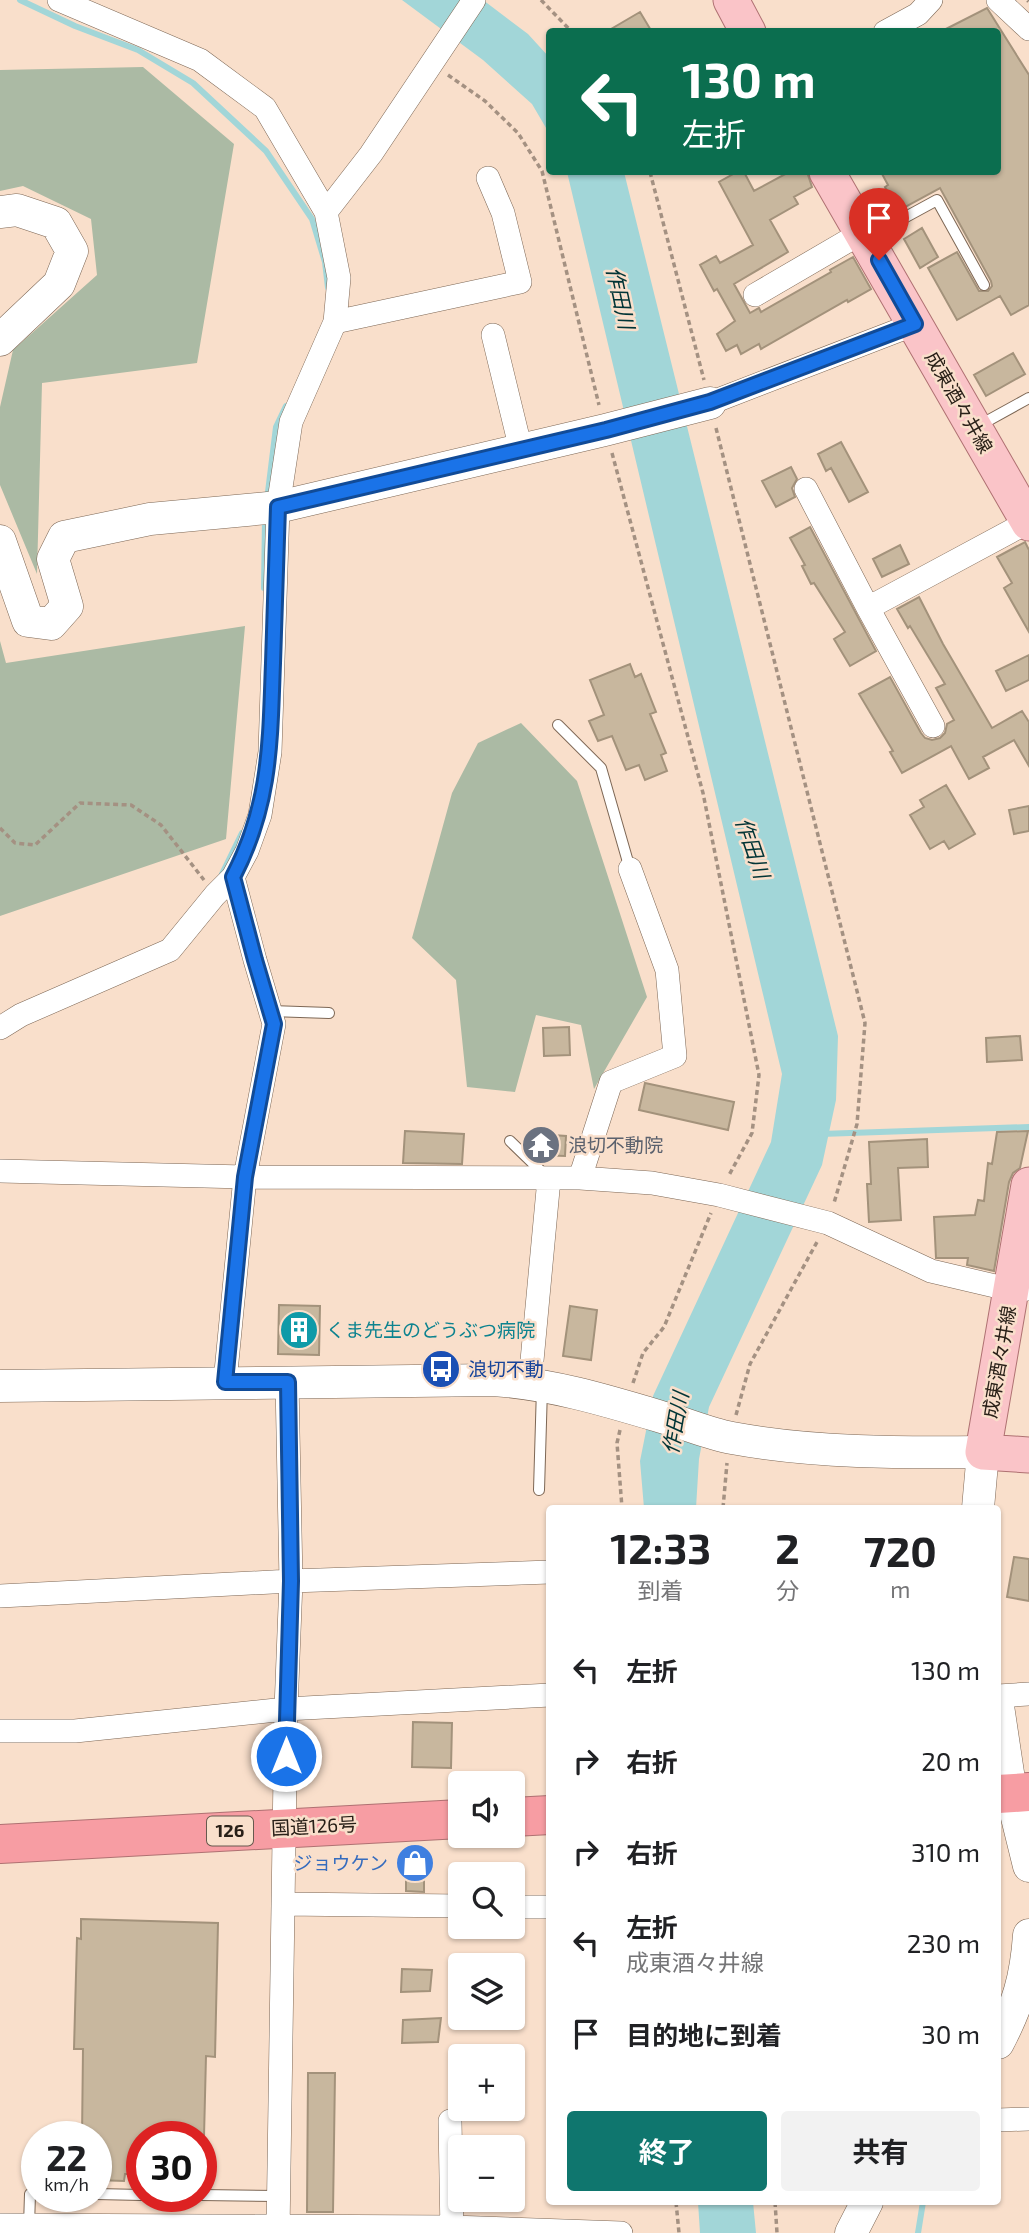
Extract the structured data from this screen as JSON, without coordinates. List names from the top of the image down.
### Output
{
  "streets": {
    "highway": ["国道126号", "126"],
    "main road": ["成東酒々井線"]
  },
  "water": ["作田川"],
  "places": {
    "temple": ["浪切不動院"],
    "building": ["くま先生のどうぶつ病院"],
    "bus stop": ["浪切不動"],
    "shop": ["ジョウケン"]
  },
  "page": {
    "turn": ["130 m", "左折"],
    "eta": [
      "12:33",
      "到着",
      "2",
      "分",
      "720",
      "m"
    ],
    "list": [
      {
        "name": "左折",
        "value": "130 m"
      },
      {
        "name": "右折",
        "value": "20 m"
      },
      {
        "name": "右折",
        "value": "310 m"
      },
      {
        "name": "左折",
        "note": "成東酒々井線",
        "value": "230 m"
      },
      {
        "name": "目的地に到着",
        "value": "30 m"
      }
    ],
    "map_buttons": ["+", "−"],
    "buttons": ["終了", "共有"],
    "speed": "22 km/h",
    "limit": "30"
  }
}
